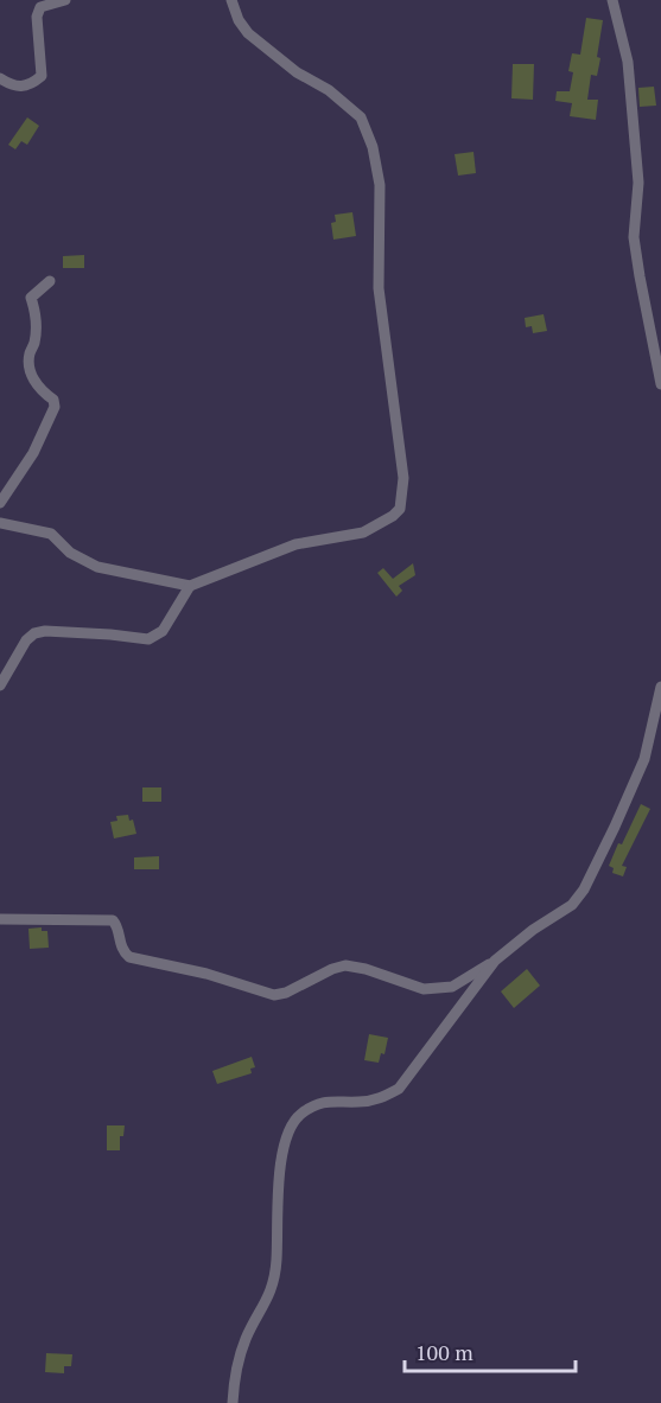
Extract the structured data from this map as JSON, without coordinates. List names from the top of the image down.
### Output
{
  "scale_bar": "100 m"
}
